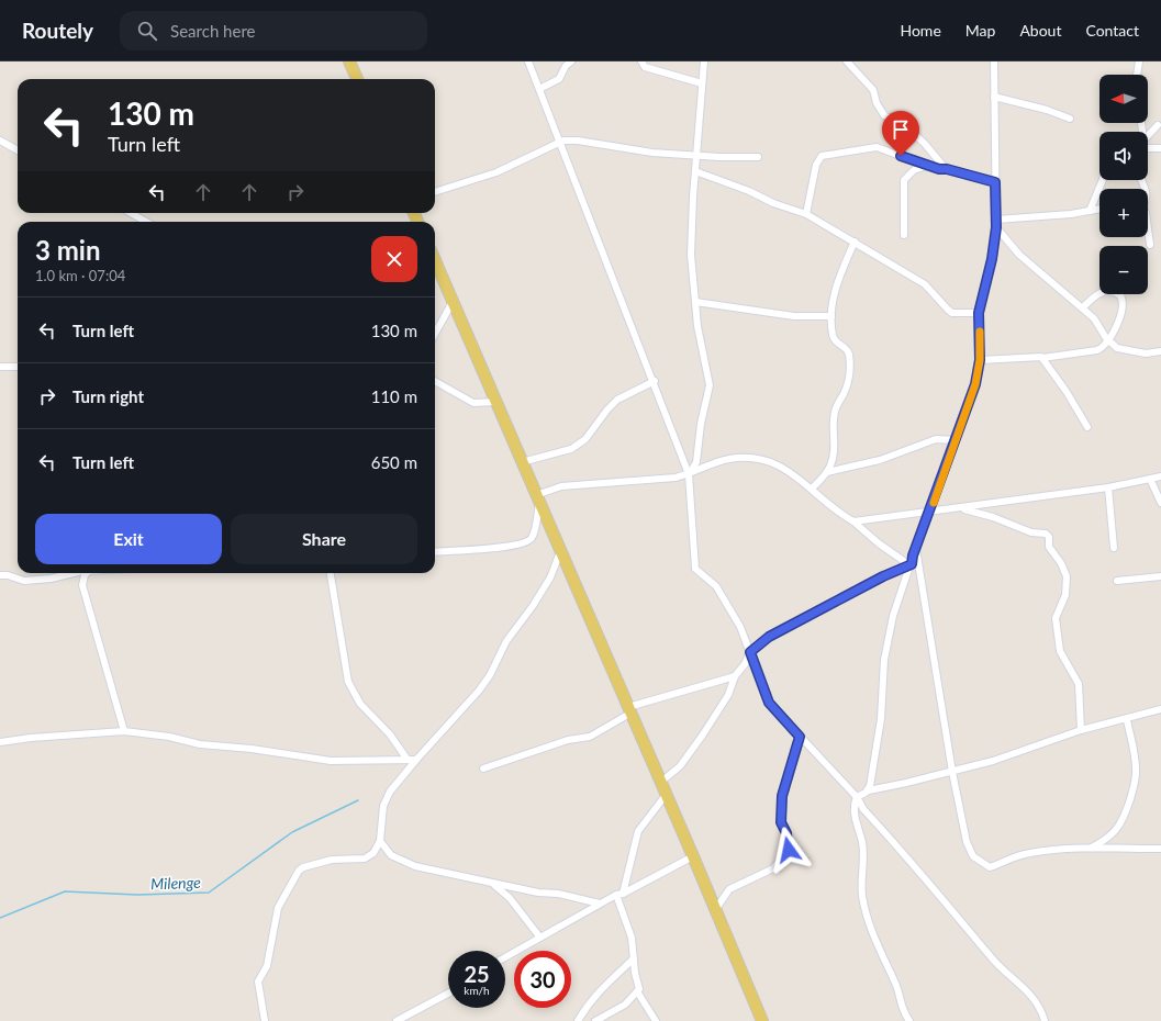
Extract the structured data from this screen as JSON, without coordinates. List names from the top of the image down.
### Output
{
  "water": ["Milenge"],
  "north": "left",
  "page": {
    "header": "Routely",
    "search": "Search here",
    "nav": [
      "Home",
      "Map",
      "About",
      "Contact"
    ],
    "map_buttons": ["+", "−"],
    "turn": ["130 m", "Turn left"],
    "heading": ["3 min", "1.0 km · 07:04"],
    "list": [
      {
        "name": "Turn left",
        "value": "130 m"
      },
      {
        "name": "Turn right",
        "value": "110 m"
      },
      {
        "name": "Turn left",
        "value": "650 m"
      }
    ],
    "buttons": ["Exit", "Share"],
    "speed": "25 km/h",
    "limit": "30"
  }
}
